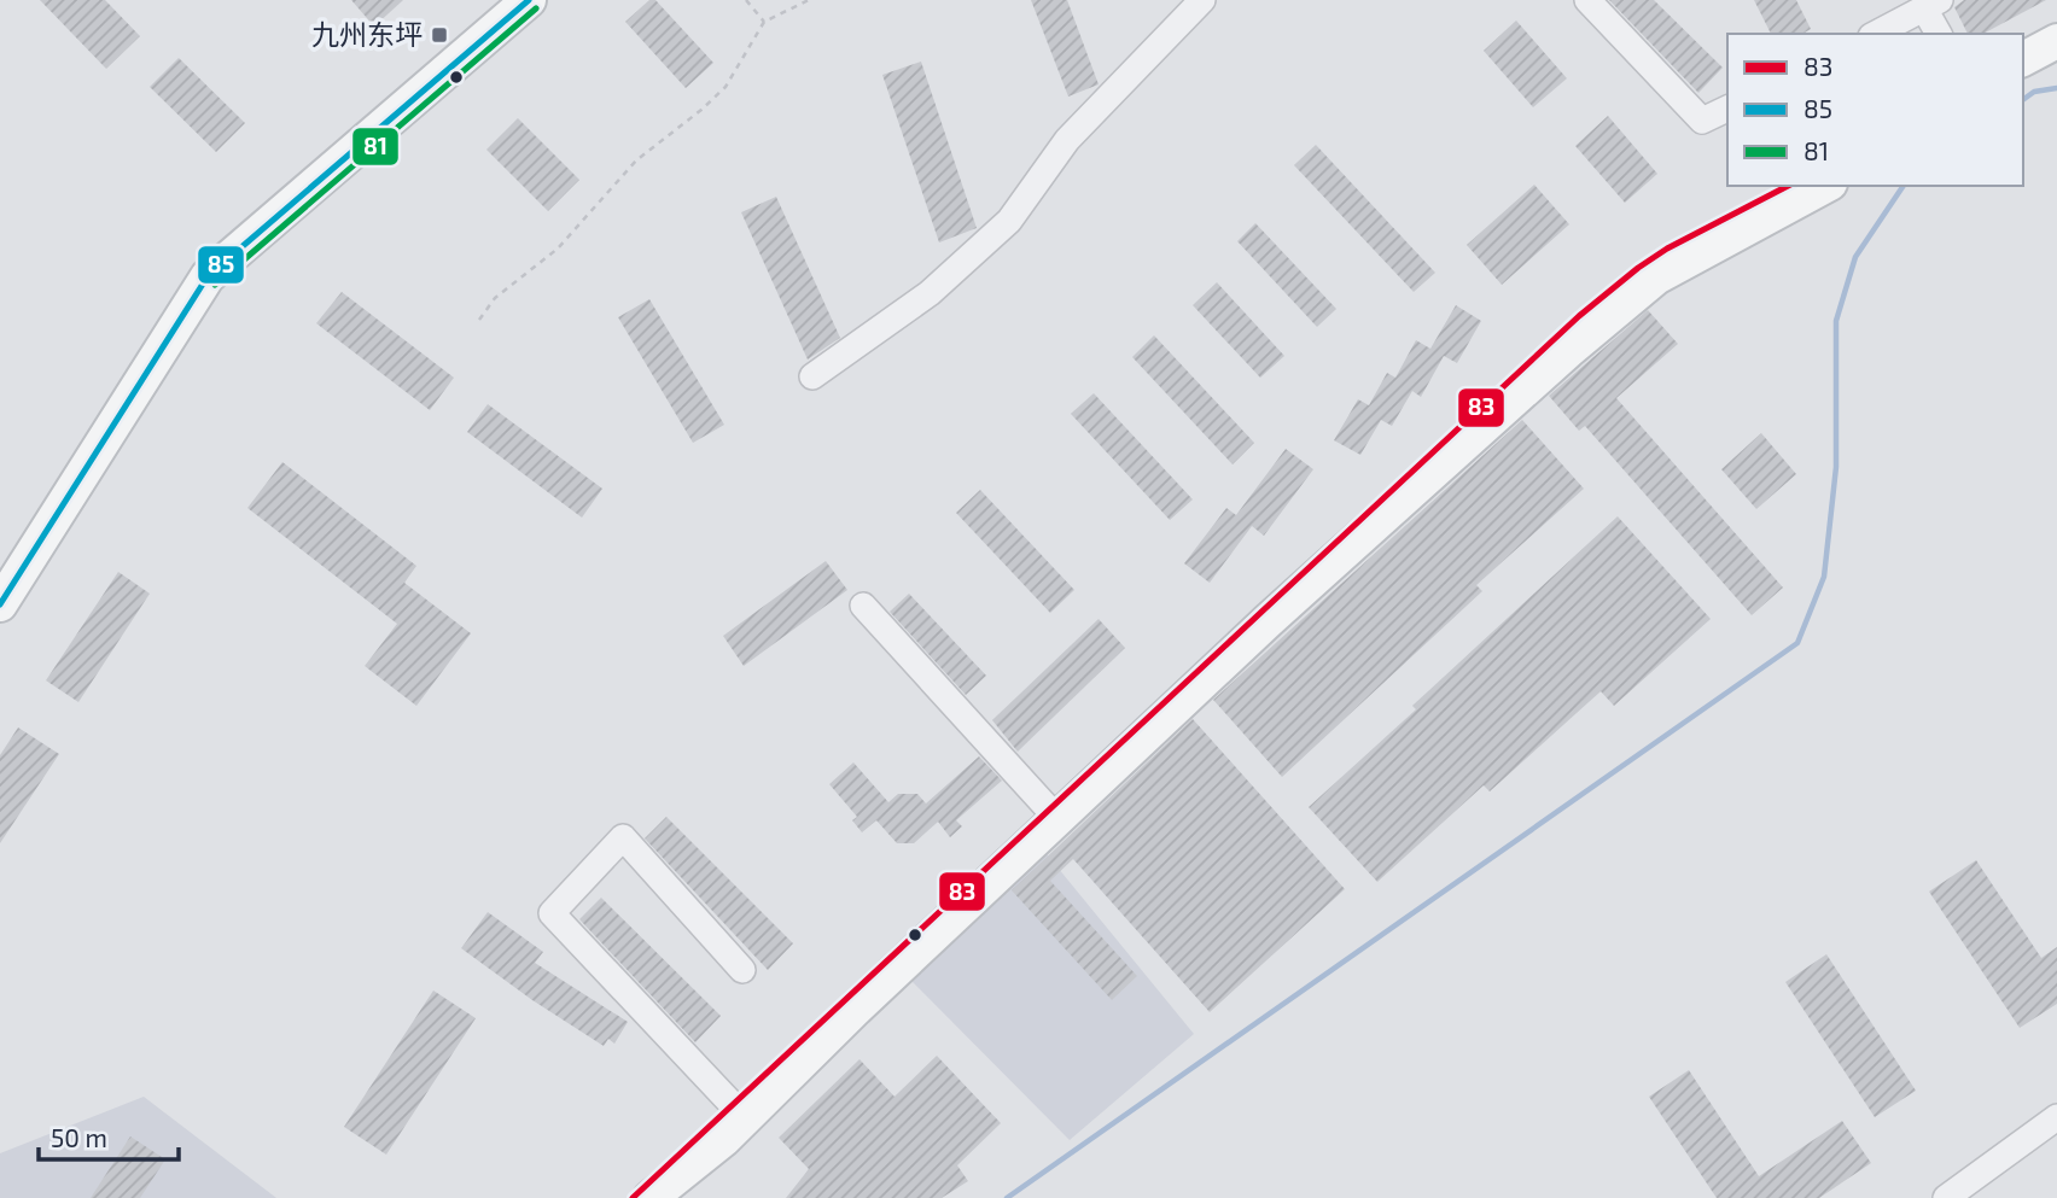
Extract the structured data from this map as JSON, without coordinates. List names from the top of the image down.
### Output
{
  "places": {
    "transit": ["九州东坪"]
  },
  "lines": ["transit line 85", "transit line 81", "transit line 83"],
  "legend": ["83", "85", "81"],
  "scale_bar": "50 m"
}
